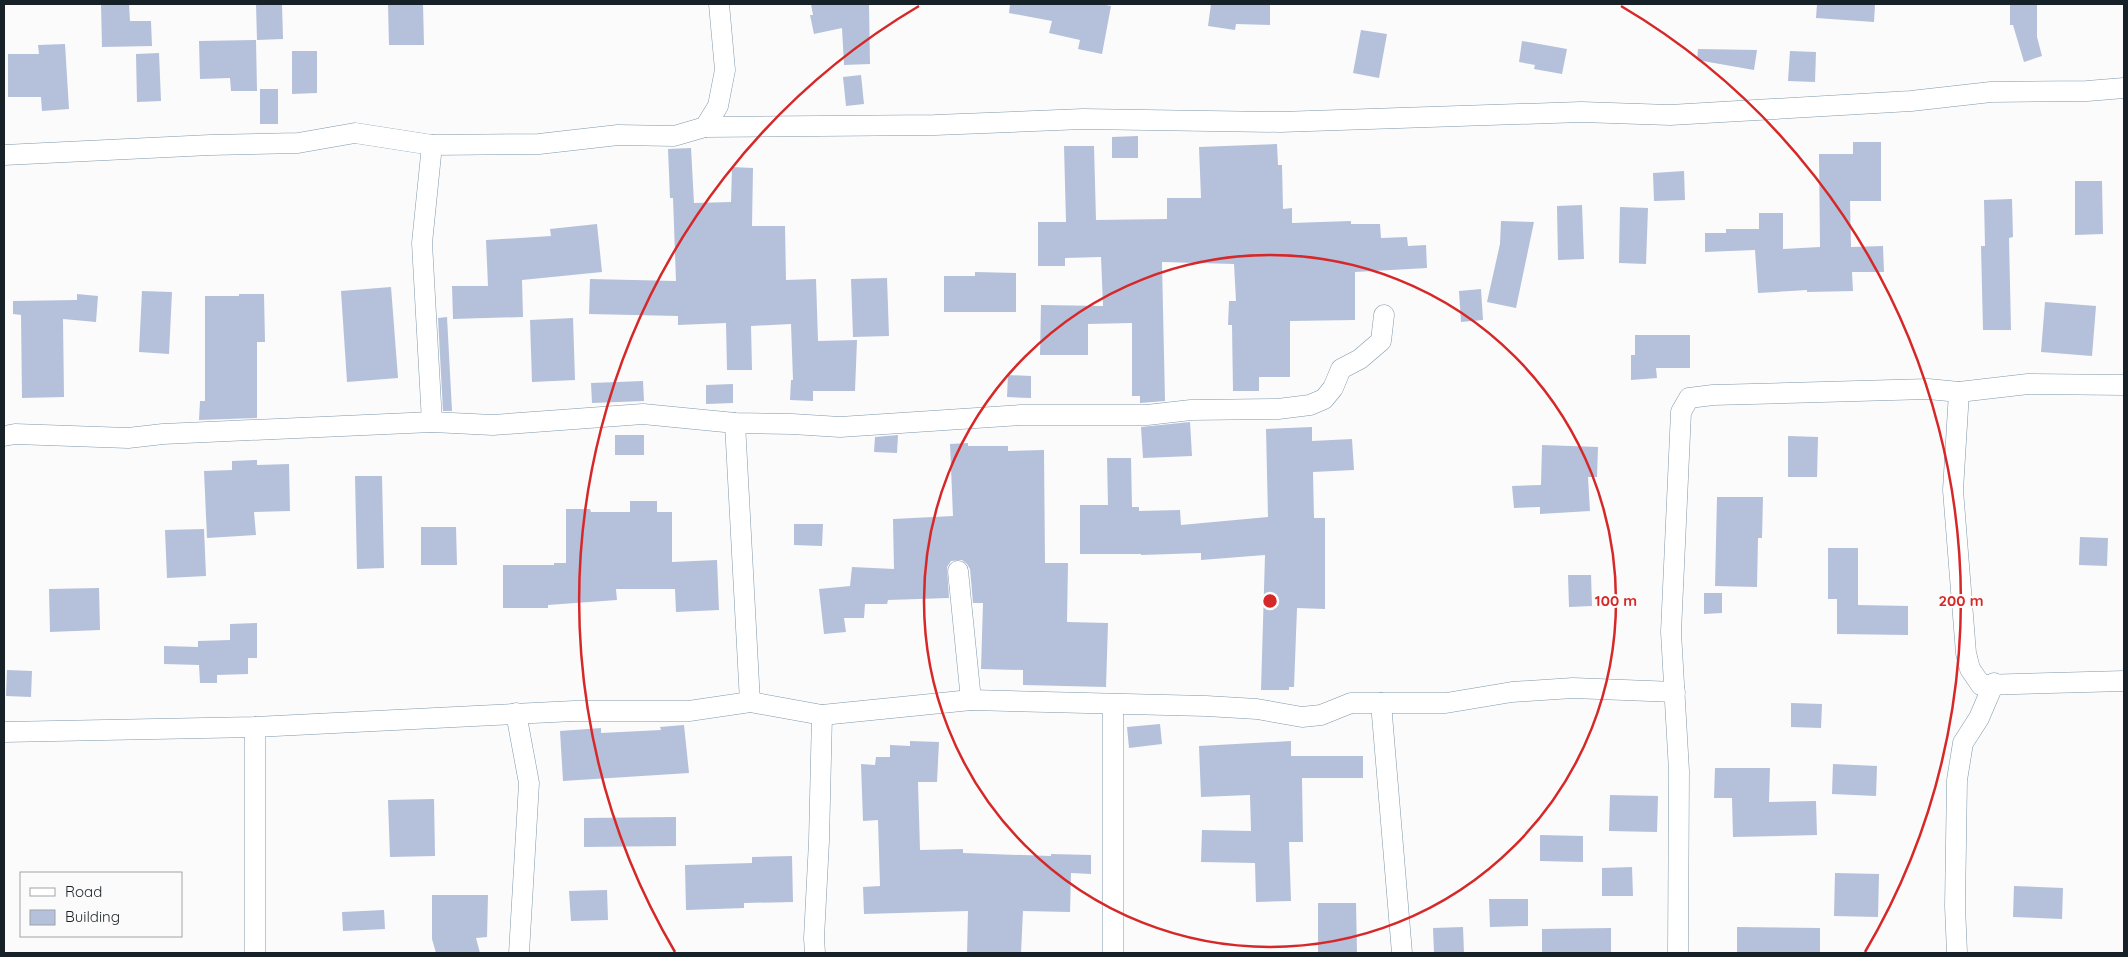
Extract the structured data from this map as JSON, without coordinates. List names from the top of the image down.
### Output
{
  "legend": ["Road", "Building"],
  "rings": ["100 m", "200 m"]
}
